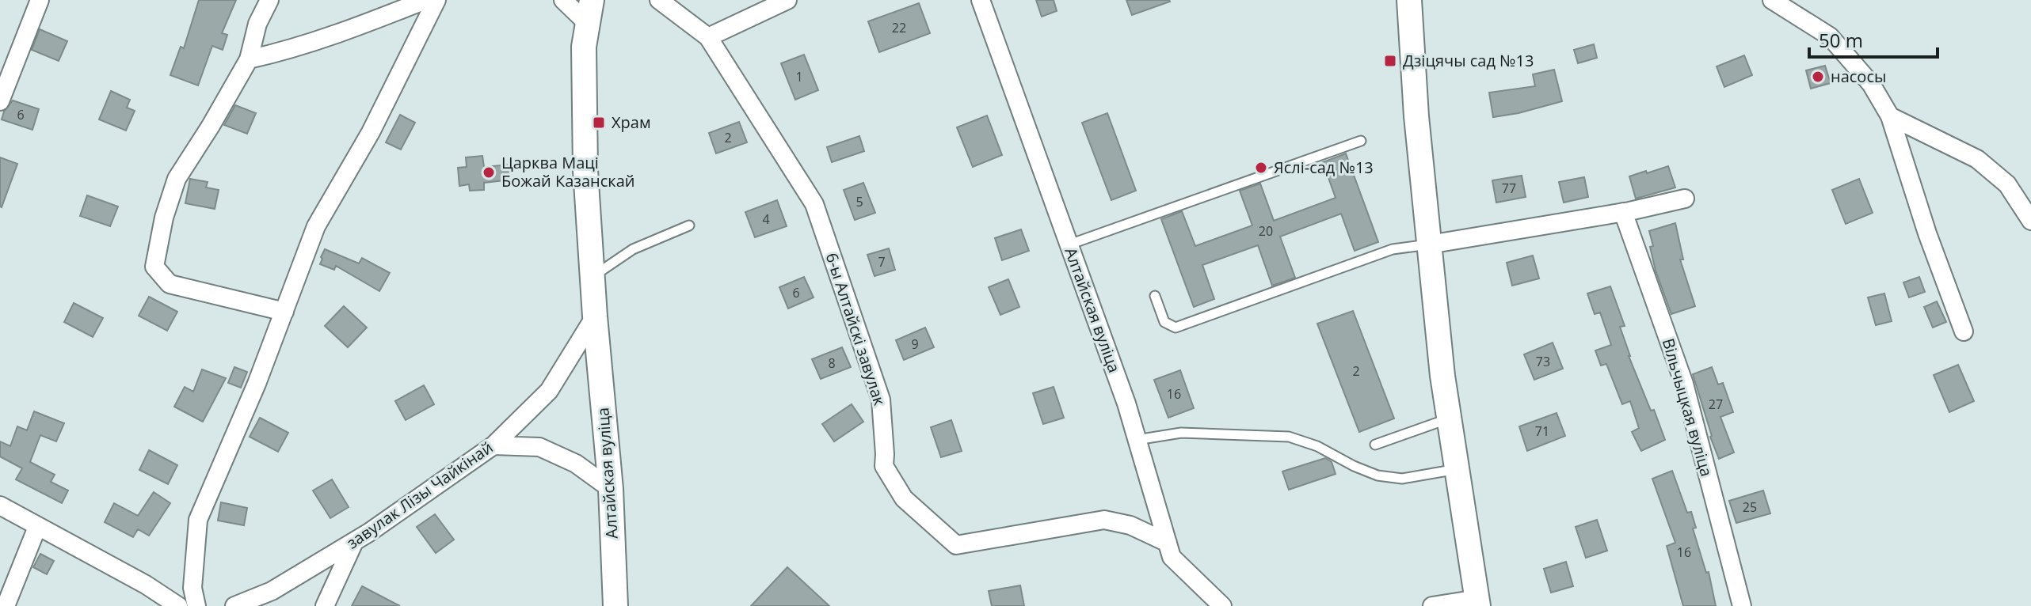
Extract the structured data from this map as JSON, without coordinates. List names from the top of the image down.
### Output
{
  "streets": {
    "main road": ["Алтайская вуліца"],
    "street": ["6-ы Алтайскі завулак", "Вільчыцкая вуліца", "завулак Лізы Чайкінай"]
  },
  "crossings": [
    ["Алтайская вуліца", "6-ы Алтайскі завулак"],
    ["Алтайская вуліца", "завулак Лізы Чайкінай"]
  ],
  "places": {
    "transit": ["Дзіцячы сад №13", "Храм"],
    "other": ["насосы", "Яслі-сад №13", "Царква Маці Божай Казанскай"]
  },
  "house_numbers": [
    "22",
    "1",
    "6",
    "2",
    "77",
    "5",
    "4",
    "20",
    "7",
    "6",
    "9",
    "73",
    "8",
    "2",
    "16",
    "27",
    "71",
    "25",
    "16"
  ],
  "scale_bar": "50 m"
}
